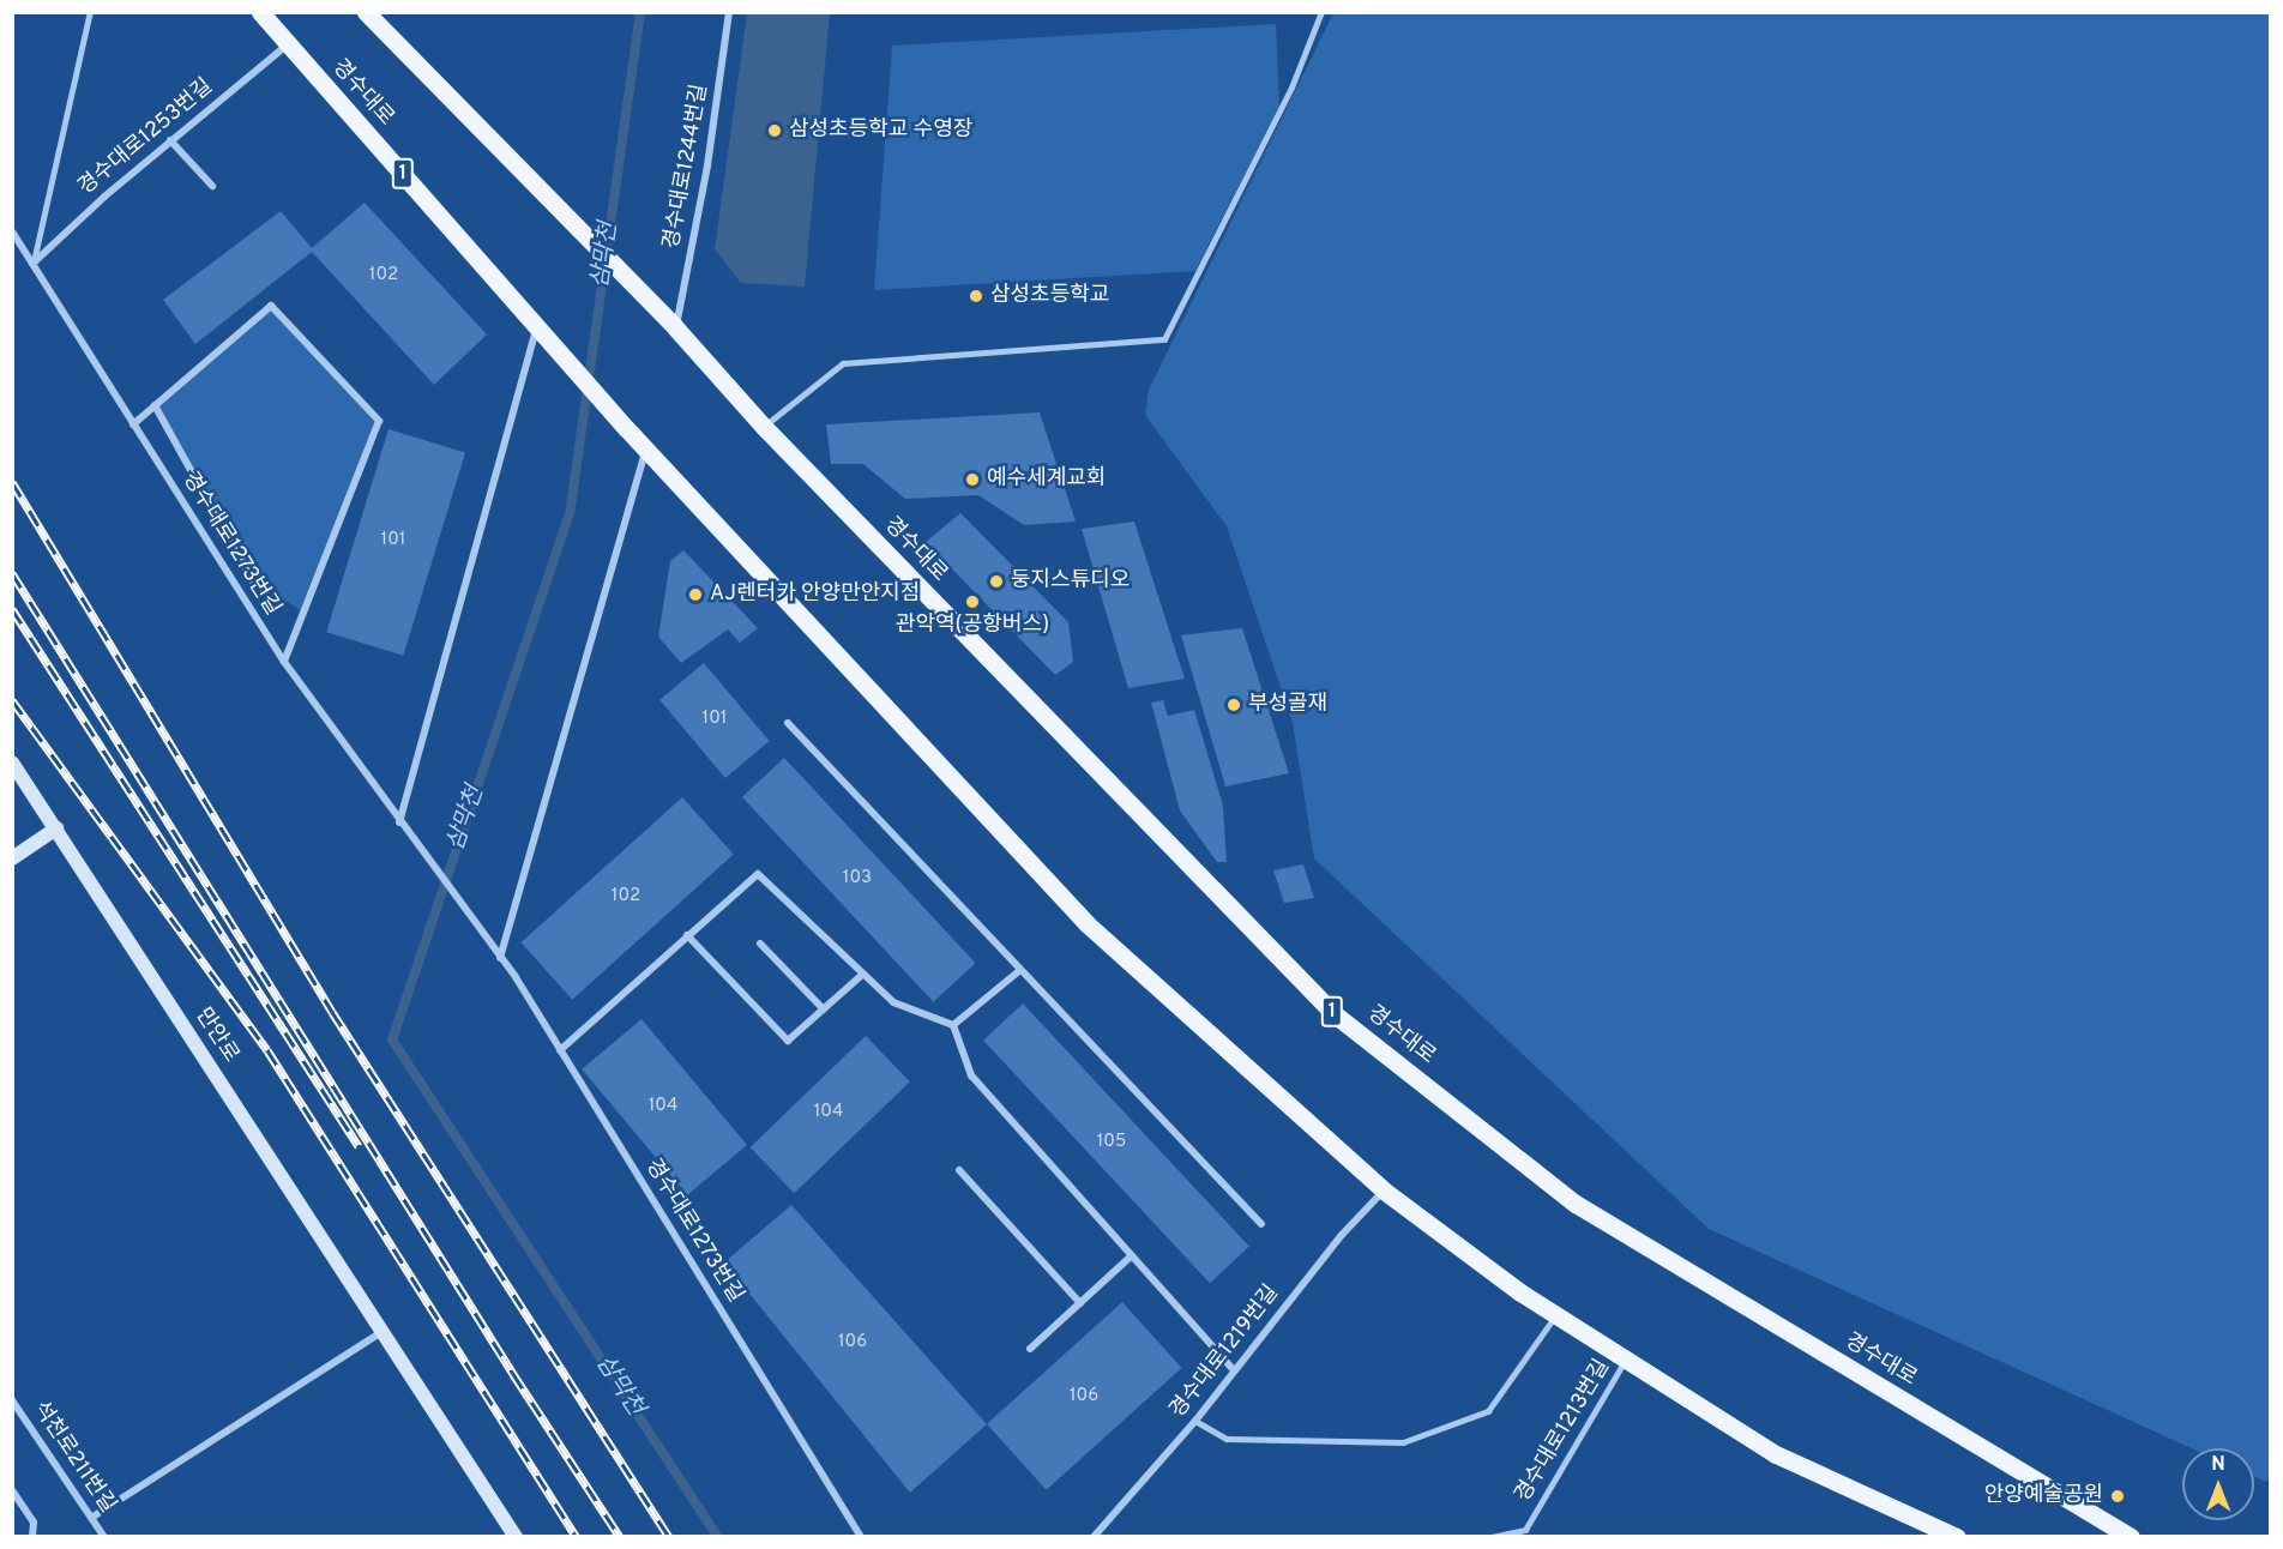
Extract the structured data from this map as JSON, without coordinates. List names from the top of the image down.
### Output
{
  "streets": {
    "main road": ["경수대로", "1"],
    "street": [
      "경수대로1253번길",
      "경수대로1244번길",
      "경수대로1273번길",
      "만안로",
      "경수대로1219번길",
      "석천로211번길"
    ],
    "lane": ["경수대로1213번길"]
  },
  "crossings": [
    ["경수대로", "경수대로1253번길"],
    ["경수대로", "경수대로1244번길"],
    ["경수대로", "1"],
    ["경수대로1253번길", "경수대로1273번길"],
    ["경수대로1244번길", "1"],
    ["1", "경수대로1219번길"],
    ["1", "경수대로1213번길"]
  ],
  "water": ["삼막천"],
  "places": [
    "삼성초등학교 수영장",
    "삼성초등학교",
    "예수세계교회",
    "둥지스튜디오",
    "AJ렌터카 안양만안지점",
    "관악역(공항버스)",
    "부성골재",
    "안양예술공원"
  ],
  "house_numbers": [
    "102",
    "101",
    "101",
    "103",
    "102",
    "104",
    "104",
    "105",
    "106",
    "106"
  ],
  "north": "top"
}
